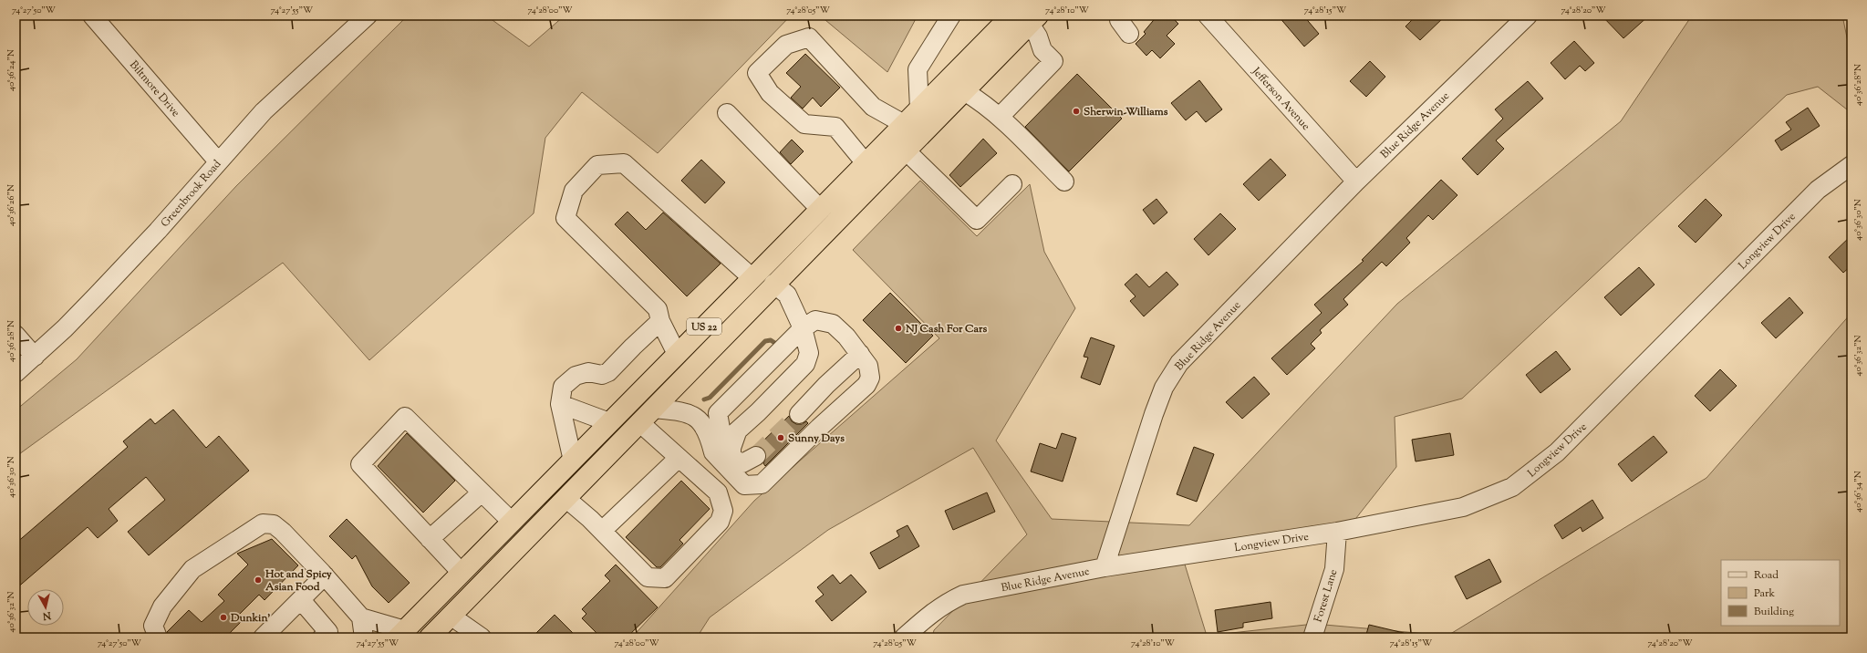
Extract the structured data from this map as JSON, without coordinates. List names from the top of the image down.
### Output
{
  "streets": {
    "highway": ["US 22"],
    "street": [
      "Biltmore Drive",
      "Jefferson Avenue",
      "Blue Ridge Avenue",
      "Greenbrook Road",
      "Longview Drive",
      "Forest Lane"
    ]
  },
  "crossings": [
    ["Biltmore Drive", "Greenbrook Road"],
    ["Jefferson Avenue", "Blue Ridge Avenue"],
    ["Blue Ridge Avenue", "Longview Drive"],
    ["Longview Drive", "Forest Lane"]
  ],
  "places": [
    "Sherwin-Williams",
    "NJ Cash For Cars",
    "Sunny Days",
    "Hot and Spicy Asian Food",
    "Dunkin'"
  ],
  "legend": ["Road", "Park", "Building"],
  "north": "bottom",
  "coordinates": [
    "74°27'50\"W",
    "74°27'55\"W",
    "74°28'00\"W",
    "74°28'05\"W",
    "74°28'10\"W",
    "74°28'15\"W",
    "74°28'20\"W",
    "40°36'24\"N",
    "40°36'28\"N",
    "40°36'26\"N",
    "40°36'30\"N",
    "40°36'32\"N",
    "40°36'34\"N"
  ]
}
